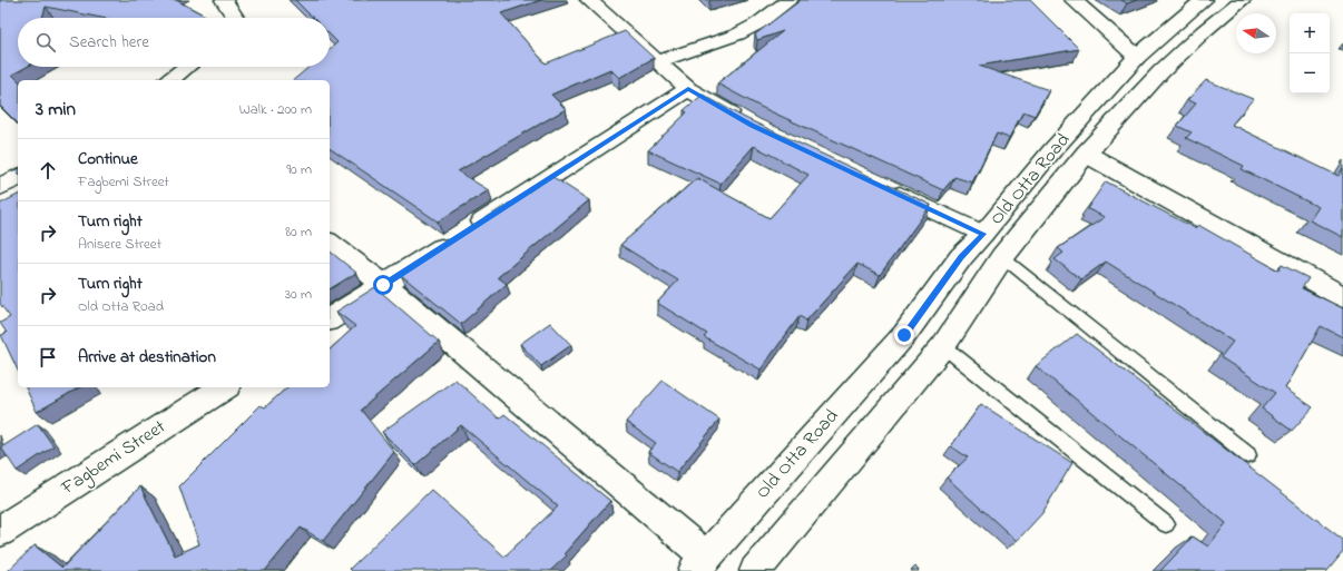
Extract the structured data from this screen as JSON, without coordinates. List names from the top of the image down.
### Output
{
  "streets": {
    "street": ["Old Otta Road", "Fagbemi Street"]
  },
  "north": "left",
  "page": {
    "map_buttons": ["+", "−"],
    "search": "Search here",
    "heading": ["3 min", "Walk · 200 m"],
    "list": [
      ["Continue", "Fagbemi Street", "90 m"],
      ["Turn right", "Anisere Street", "80 m"],
      ["Turn right", "Old Otta Road", "30 m"],
      "Arrive at destination"
    ]
  }
}
